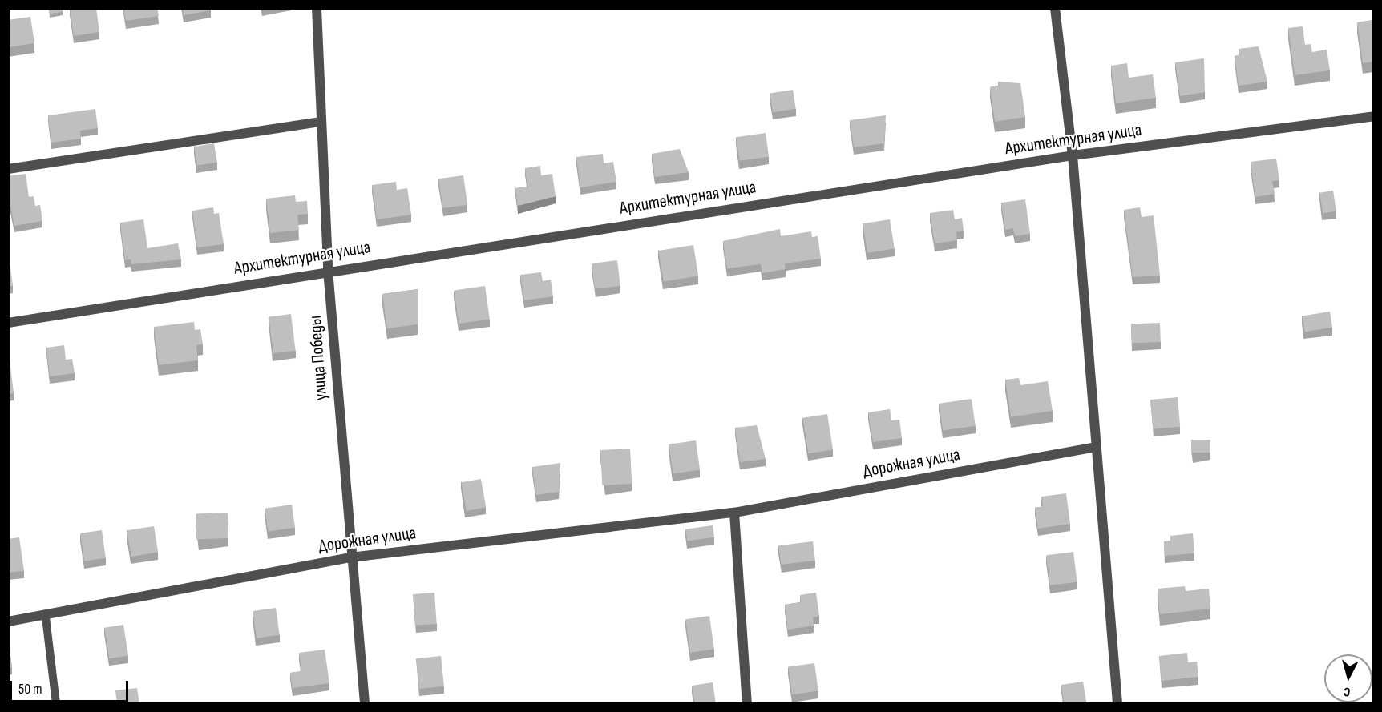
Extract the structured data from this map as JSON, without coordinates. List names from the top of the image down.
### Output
{
  "streets": {
    "street": ["Архитектурная улица", "улица Победы", "Дорожная улица"]
  },
  "crossings": [
    ["Архитектурная улица", "улица Победы"],
    ["улица Победы", "Дорожная улица"]
  ],
  "scale_bar": "50 m",
  "north": "bottom"
}
